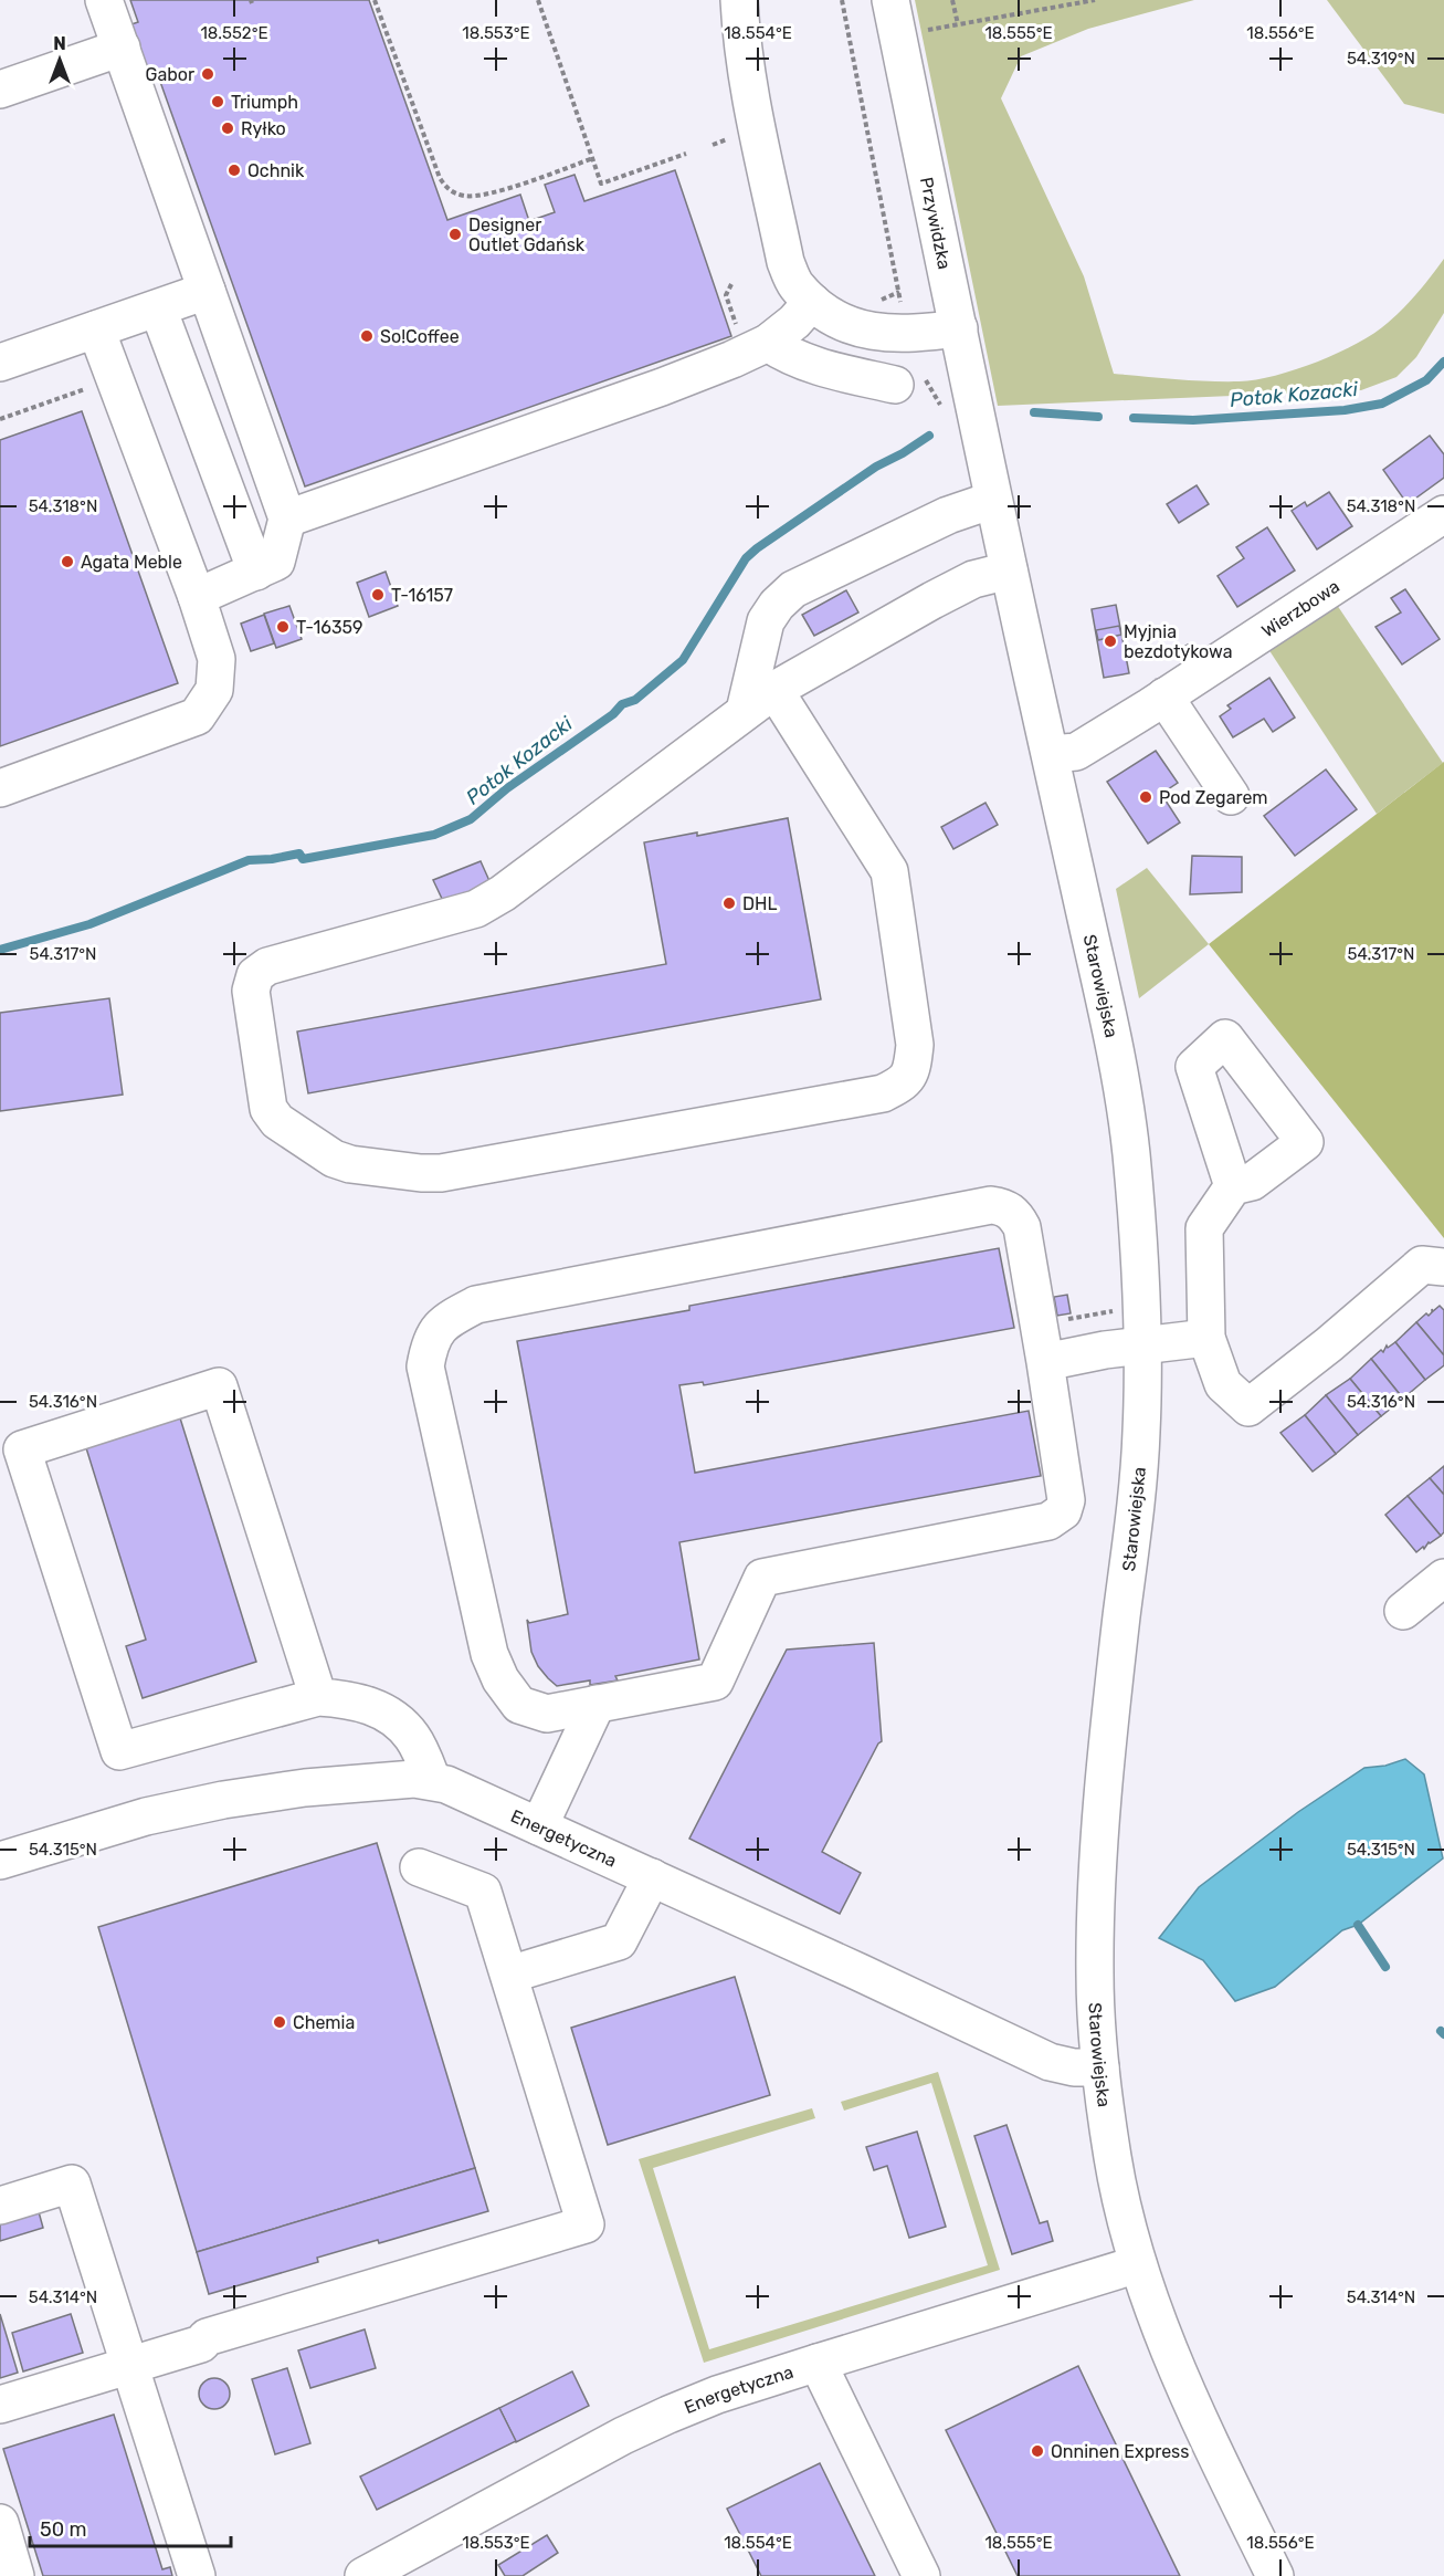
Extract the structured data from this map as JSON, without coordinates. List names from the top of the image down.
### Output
{
  "streets": {
    "street": [
      "Przywidzka",
      "Wierzbowa",
      "Starowiejska",
      "Energetyczna"
    ]
  },
  "crossings": [
    ["Przywidzka", "Starowiejska"],
    ["Wierzbowa", "Starowiejska"],
    ["Starowiejska", "Energetyczna"]
  ],
  "water": ["Potok Kozacki"],
  "places": [
    "Gabor",
    "Triumph",
    "Ryłko",
    "Ochnik",
    "Designer Outlet Gdańsk",
    "So!Coffee",
    "Agata Meble",
    "T-16157",
    "T-16359",
    "Myjnia bezdotykowa",
    "Pod Zegarem",
    "DHL",
    "Chemia",
    "Onninen Express"
  ],
  "scale_bar": "50 m",
  "north": "top",
  "coordinates": [
    "18.552°E",
    "18.553°E",
    "18.554°E",
    "18.555°E",
    "18.556°E",
    "54.319°N",
    "54.318°N",
    "54.317°N",
    "54.316°N",
    "54.315°N",
    "54.314°N"
  ]
}
